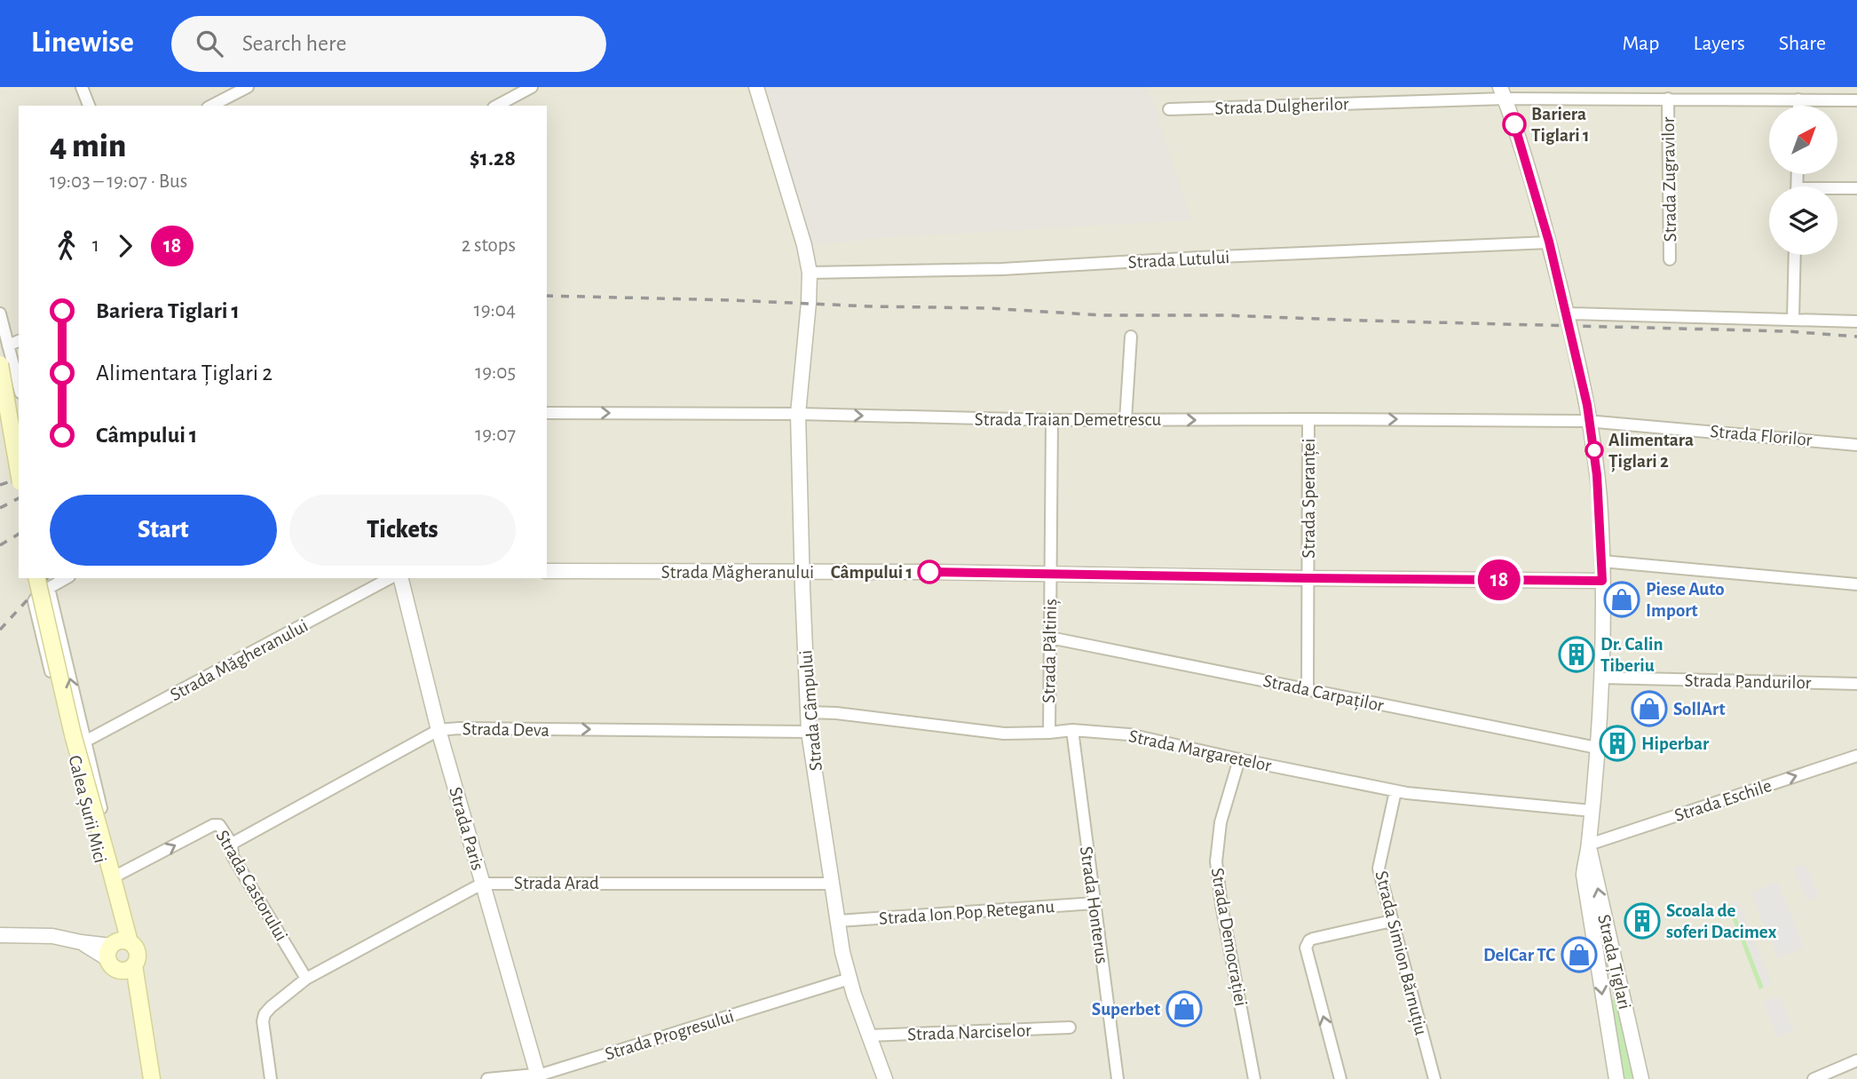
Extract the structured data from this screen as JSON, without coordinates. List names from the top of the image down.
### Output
{
  "streets": {
    "main road": ["Calea Șurii Mici"],
    "street": [
      "Strada Dulgherilor",
      "Strada Zugravilor",
      "Strada Lutului",
      "Strada Traian Demetrescu",
      "Strada Florilor",
      "Strada Speranței",
      "Strada Măgheranului",
      "Strada Păltiniș",
      "Strada Pandurilor",
      "Strada Carpaților",
      "Strada Câmpului",
      "Strada Deva",
      "Strada Margaretelor",
      "Strada Eschile",
      "Strada Paris",
      "Strada Arad",
      "Strada Castorului",
      "Strada Honterus",
      "Strada Ion Pop Reteganu",
      "Strada Democrației",
      "Strada Simion Bărnuțiu",
      "Strada Țiglari",
      "Strada Narciselor",
      "Strada Progresului"
    ]
  },
  "crossings": [
    ["Strada Dulgherilor", "Strada Zugravilor"],
    ["Strada Dulgherilor", "Strada Țiglari"],
    ["Strada Lutului", "Strada Câmpului"],
    ["Strada Lutului", "Strada Țiglari"],
    ["Strada Traian Demetrescu", "Strada Florilor"],
    ["Strada Traian Demetrescu", "Strada Speranței"],
    ["Strada Traian Demetrescu", "Strada Păltiniș"],
    ["Strada Traian Demetrescu", "Strada Câmpului"],
    ["Strada Traian Demetrescu", "Strada Țiglari"],
    ["Strada Florilor", "Strada Țiglari"],
    ["Strada Speranței", "Strada Măgheranului"],
    ["Strada Speranței", "Strada Carpaților"],
    ["Strada Măgheranului", "Strada Păltiniș"],
    ["Strada Măgheranului", "Strada Câmpului"],
    ["Strada Măgheranului", "Calea Șurii Mici"],
    ["Strada Măgheranului", "Strada Țiglari"],
    ["Strada Păltiniș", "Strada Carpaților"],
    ["Strada Păltiniș", "Strada Margaretelor"],
    ["Strada Pandurilor", "Strada Țiglari"],
    ["Strada Carpaților", "Strada Țiglari"],
    ["Strada Câmpului", "Strada Deva"],
    ["Strada Câmpului", "Strada Margaretelor"],
    ["Strada Câmpului", "Strada Arad"],
    ["Strada Câmpului", "Strada Ion Pop Reteganu"],
    ["Strada Câmpului", "Strada Narciselor"],
    ["Strada Câmpului", "Strada Progresului"],
    ["Strada Deva", "Strada Paris"],
    ["Strada Deva", "Strada Castorului"],
    ["Strada Margaretelor", "Strada Honterus"],
    ["Strada Margaretelor", "Strada Democrației"],
    ["Strada Margaretelor", "Strada Simion Bărnuțiu"],
    ["Strada Margaretelor", "Strada Țiglari"],
    ["Strada Eschile", "Strada Țiglari"],
    ["Calea Șurii Mici", "Strada Castorului"],
    ["Strada Paris", "Strada Arad"],
    ["Strada Paris", "Strada Progresului"],
    ["Strada Arad", "Strada Castorului"],
    ["Strada Honterus", "Strada Ion Pop Reteganu"]
  ],
  "one_way": [
    "Strada Traian Demetrescu",
    "Strada Deva",
    "Strada Eschile",
    "Strada Castorului"
  ],
  "places": {
    "other": ["Bariera Tiglari 1", "Alimentara Țiglari 2", "Câmpului 1"],
    "shop": [
      "Piese Auto Import",
      "SollArt",
      "DelCar TC",
      "Superbet"
    ],
    "building": ["Dr. Calin Tiberiu", "Hiperbar", "Scoala de soferi Dacimex"]
  },
  "lines": ["bus line 18"],
  "north": "top right",
  "page": {
    "header": "Linewise",
    "search": "Search here",
    "nav": ["Map", "Layers", "Share"],
    "on_map": "18",
    "heading": ["4 min", "19:03 – 19:07 · Bus", "$1.28"],
    "legs": ["1", "18", "2 stops"],
    "list": [
      {
        "name": "Bariera Tiglari 1",
        "value": "19:04"
      },
      {
        "name": "Alimentara Țiglari 2",
        "value": "19:05"
      },
      {
        "name": "Câmpului 1",
        "value": "19:07"
      }
    ],
    "buttons": ["Start", "Tickets"]
  }
}
